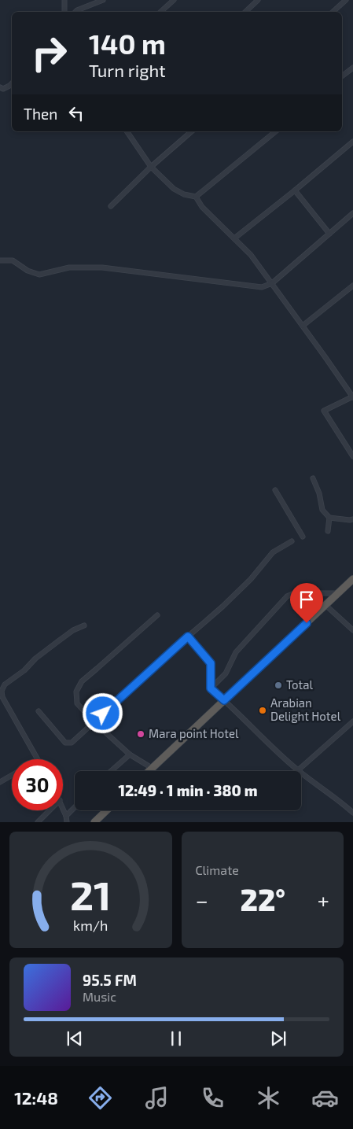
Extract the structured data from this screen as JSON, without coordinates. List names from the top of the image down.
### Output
{
  "places": ["Total", "Arabian Delight Hotel", "Mara point Hotel"],
  "page": {
    "turn": ["140 m", "Turn right"],
    "then": "Then",
    "limit": "30",
    "trip": "12:49 · 1 min · 380 m",
    "tile": "Climate",
    "heat": ["−", "22°", "+"],
    "song": ["95.5 FM", "Music"],
    "tabs": "12:48",
    "gauge": ["21", "km/h"]
  }
}
